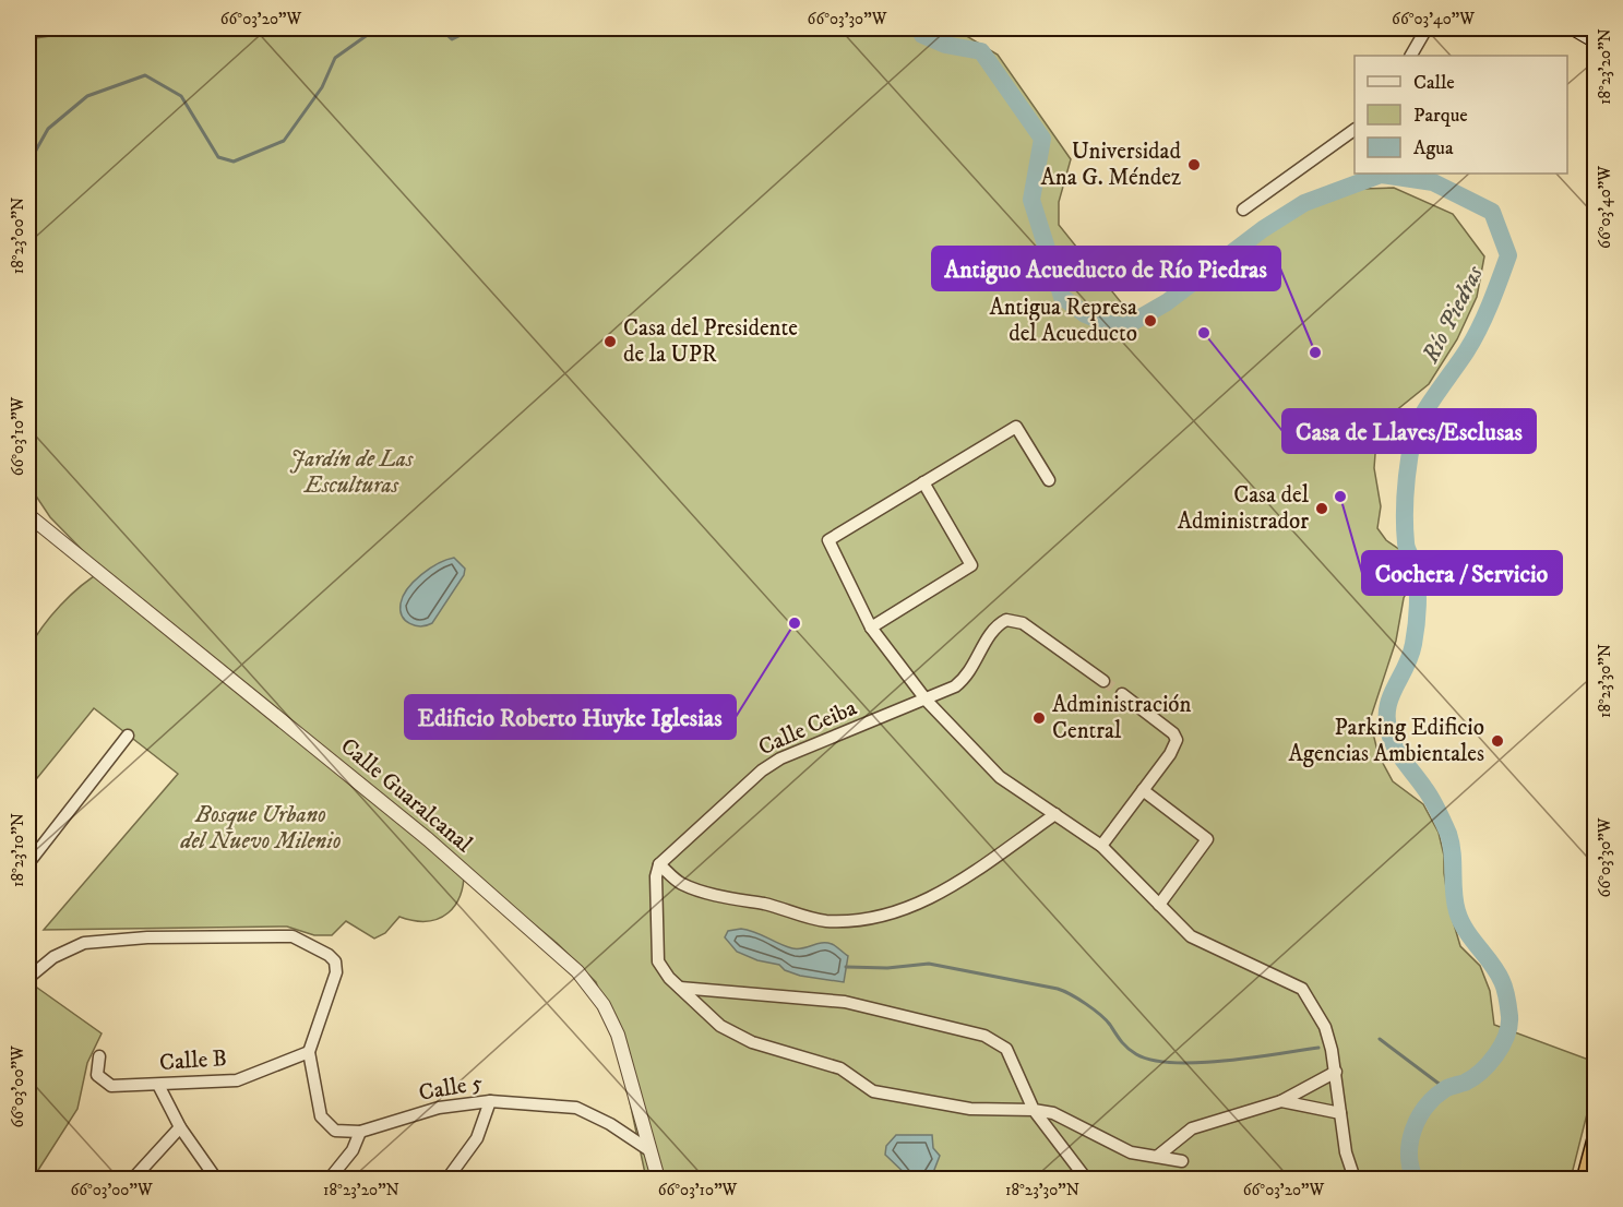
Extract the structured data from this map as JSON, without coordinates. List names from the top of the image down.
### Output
{
  "streets": {
    "street": [
      "Calle Ceiba",
      "Calle Guaralcanal",
      "Calle B",
      "Calle 5"
    ]
  },
  "crossings": [
    ["Calle Guaralcanal", "Calle 5"],
    ["Calle B", "Calle 5"]
  ],
  "water": ["Río Piedras"],
  "parks": ["Jardín de Las Esculturas", "Bosque Urbano del Nuevo Milenio"],
  "places": [
    "Universidad Ana G. Méndez",
    "Antigua Represa del Acueducto",
    "Casa de Llaves/Esclusas",
    "Casa del Presidente de la UPR",
    "Antiguo Acueducto de Río Piedras",
    "Cochera / Servicio",
    "Casa del Administrador",
    "Edificio Roberto Huyke Iglesias",
    "Administración Central",
    "Parking Edificio Agencias Ambientales"
  ],
  "legend": ["Calle", "Parque", "Agua"],
  "coordinates": [
    "66°03'20\"W",
    "66°03'30\"W",
    "66°03'40\"W",
    "18°23'20\"N",
    "18°23'00\"N",
    "66°03'10\"W",
    "18°23'30\"N",
    "18°23'10\"N",
    "66°03'00\"W"
  ]
}
